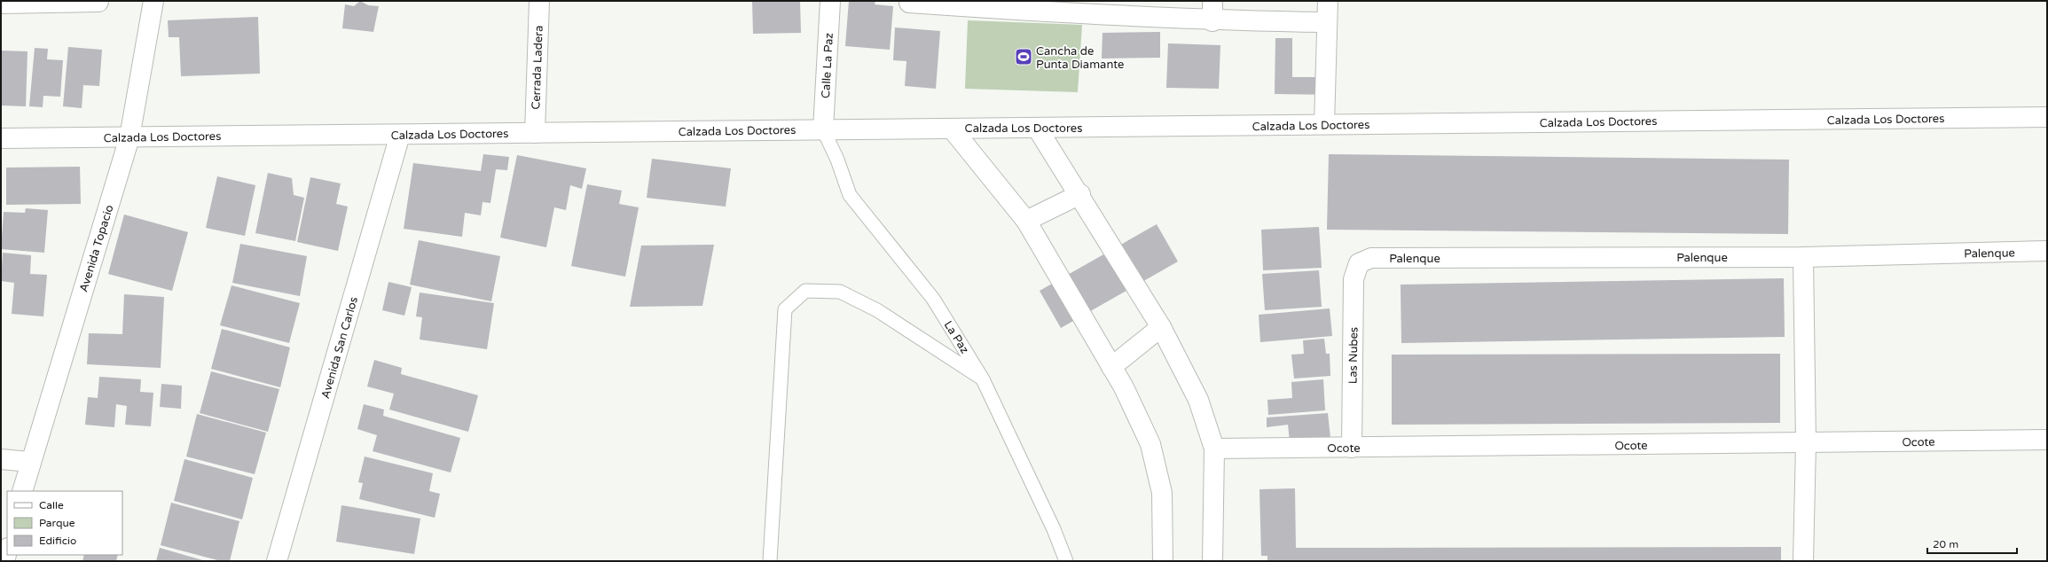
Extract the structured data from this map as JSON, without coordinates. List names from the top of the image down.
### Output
{
  "streets": {
    "street": [
      "Calle La Paz",
      "Cerrada Ladera",
      "Calzada Los Doctores",
      "Avenida Topacio",
      "Palenque",
      "Avenida San Carlos",
      "Las Nubes",
      "Ocote"
    ],
    "lane": ["La Paz"]
  },
  "crossings": [
    ["Calle La Paz", "Calzada Los Doctores"],
    ["Calle La Paz", "La Paz"],
    ["Cerrada Ladera", "Calzada Los Doctores"],
    ["Calzada Los Doctores", "Avenida Topacio"],
    ["Calzada Los Doctores", "La Paz"],
    ["Calzada Los Doctores", "Avenida San Carlos"],
    ["Palenque", "Las Nubes"],
    ["Las Nubes", "Ocote"]
  ],
  "places": {
    "sports": ["Cancha de Punta Diamante"]
  },
  "legend": ["Calle", "Parque", "Edificio"],
  "scale_bar": "20 m"
}
